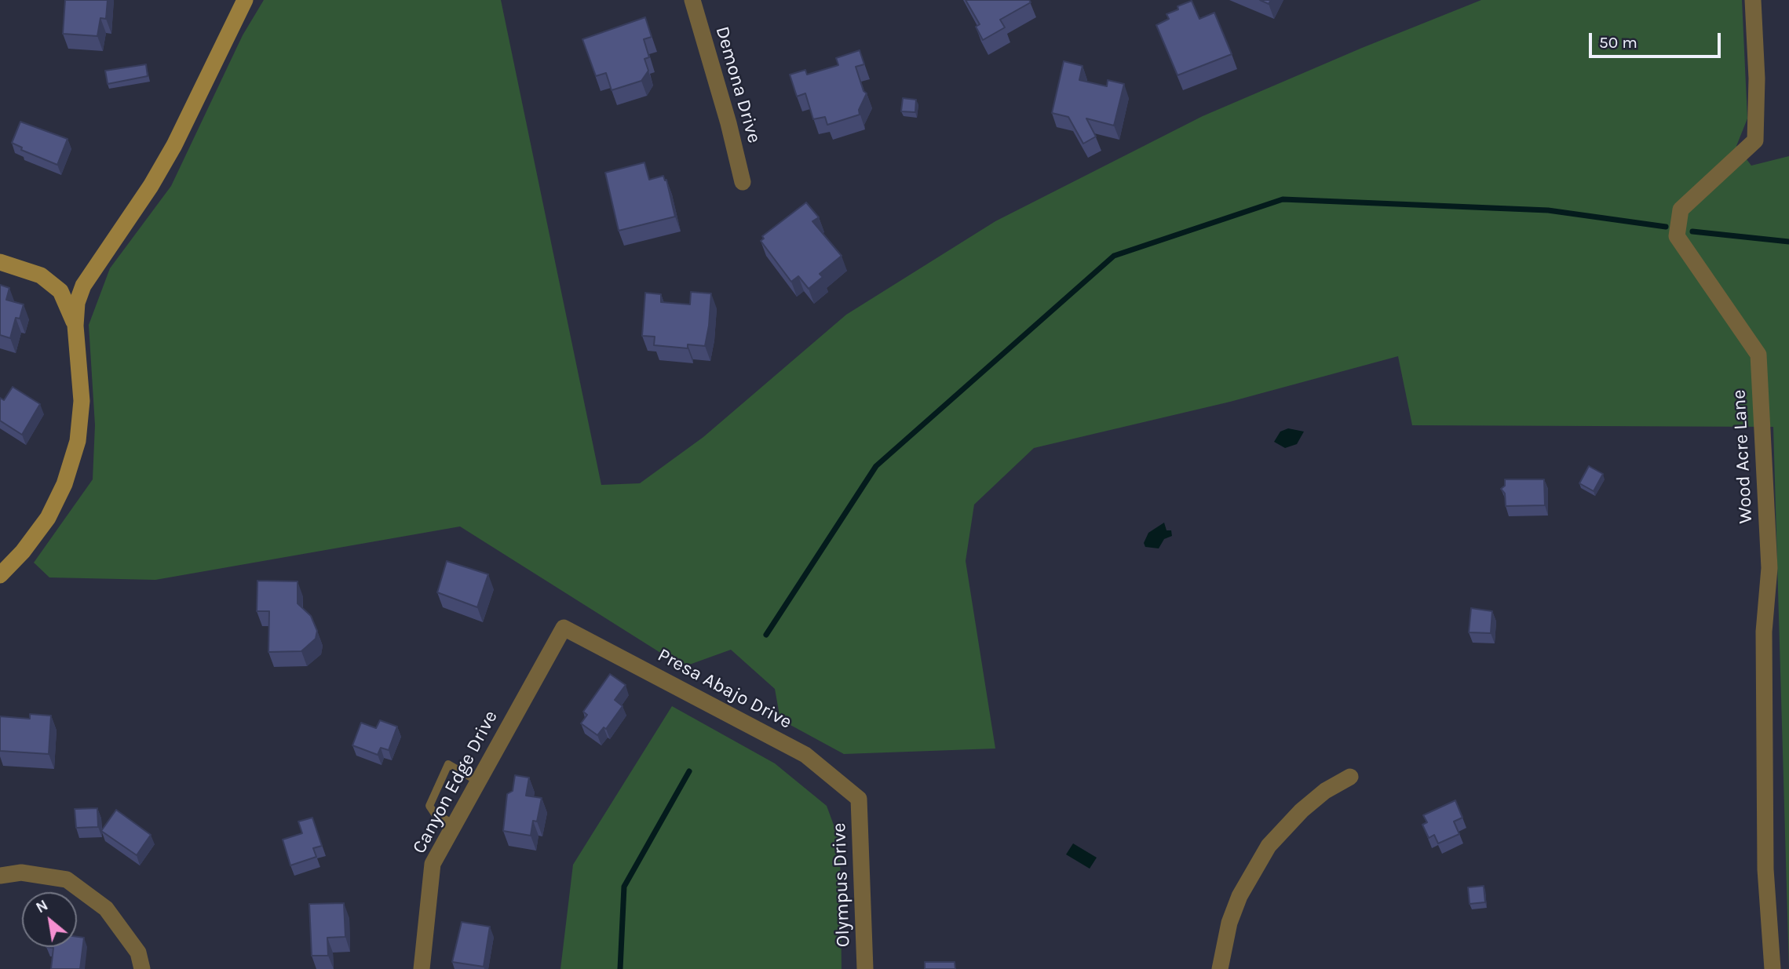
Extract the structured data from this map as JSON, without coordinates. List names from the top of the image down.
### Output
{
  "streets": {
    "street": [
      "Demona Drive",
      "Wood Acre Lane",
      "Presa Abajo Drive",
      "Canyon Edge Drive",
      "Olympus Drive"
    ]
  },
  "crossings": [
    ["Presa Abajo Drive", "Canyon Edge Drive"],
    ["Presa Abajo Drive", "Olympus Drive"]
  ],
  "scale_bar": "50 m",
  "north": "top left"
}
